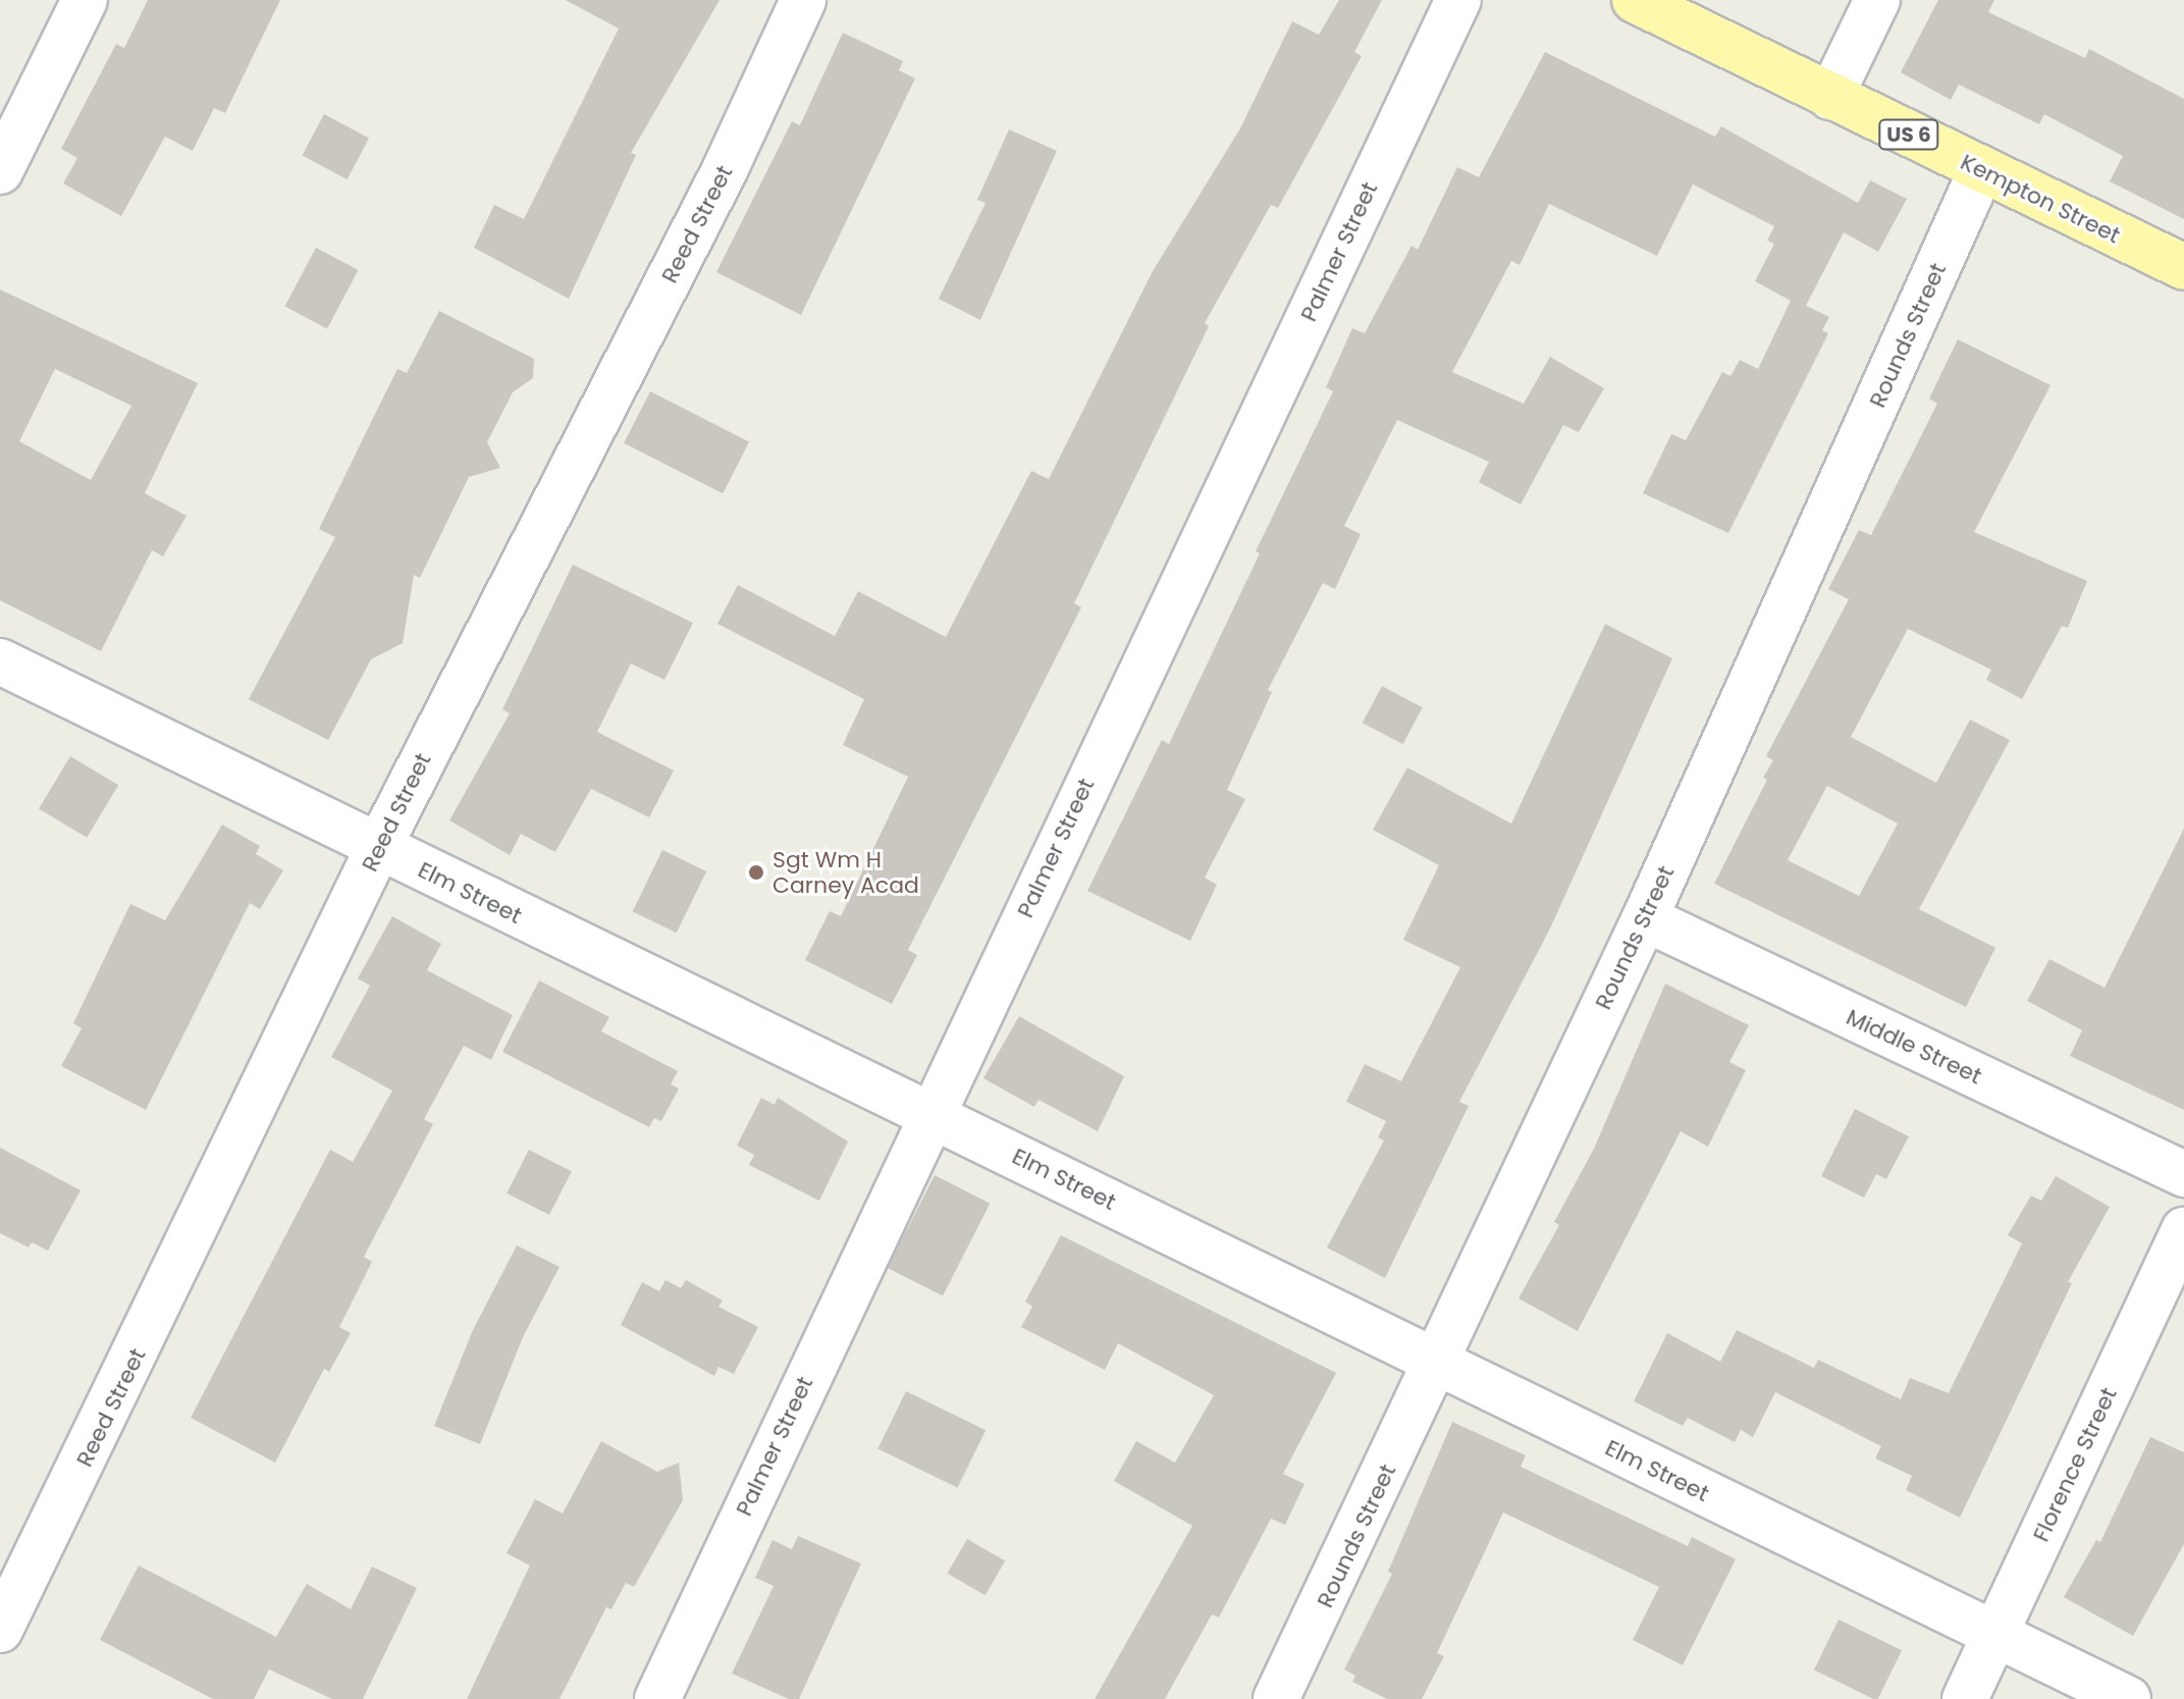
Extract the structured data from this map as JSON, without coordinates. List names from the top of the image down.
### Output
{
  "streets": {
    "main road": ["US 6", "Kempton Street"],
    "street": [
      "Reed Street",
      "Palmer Street",
      "Rounds Street",
      "Elm Street",
      "Middle Street",
      "Florence Street"
    ]
  },
  "crossings": [
    ["Kempton Street", "Rounds Street"],
    ["Reed Street", "Elm Street"],
    ["Palmer Street", "Elm Street"],
    ["Rounds Street", "Elm Street"],
    ["Rounds Street", "Middle Street"],
    ["Elm Street", "Florence Street"]
  ],
  "places": ["Sgt Wm H Carney Acad"]
}
